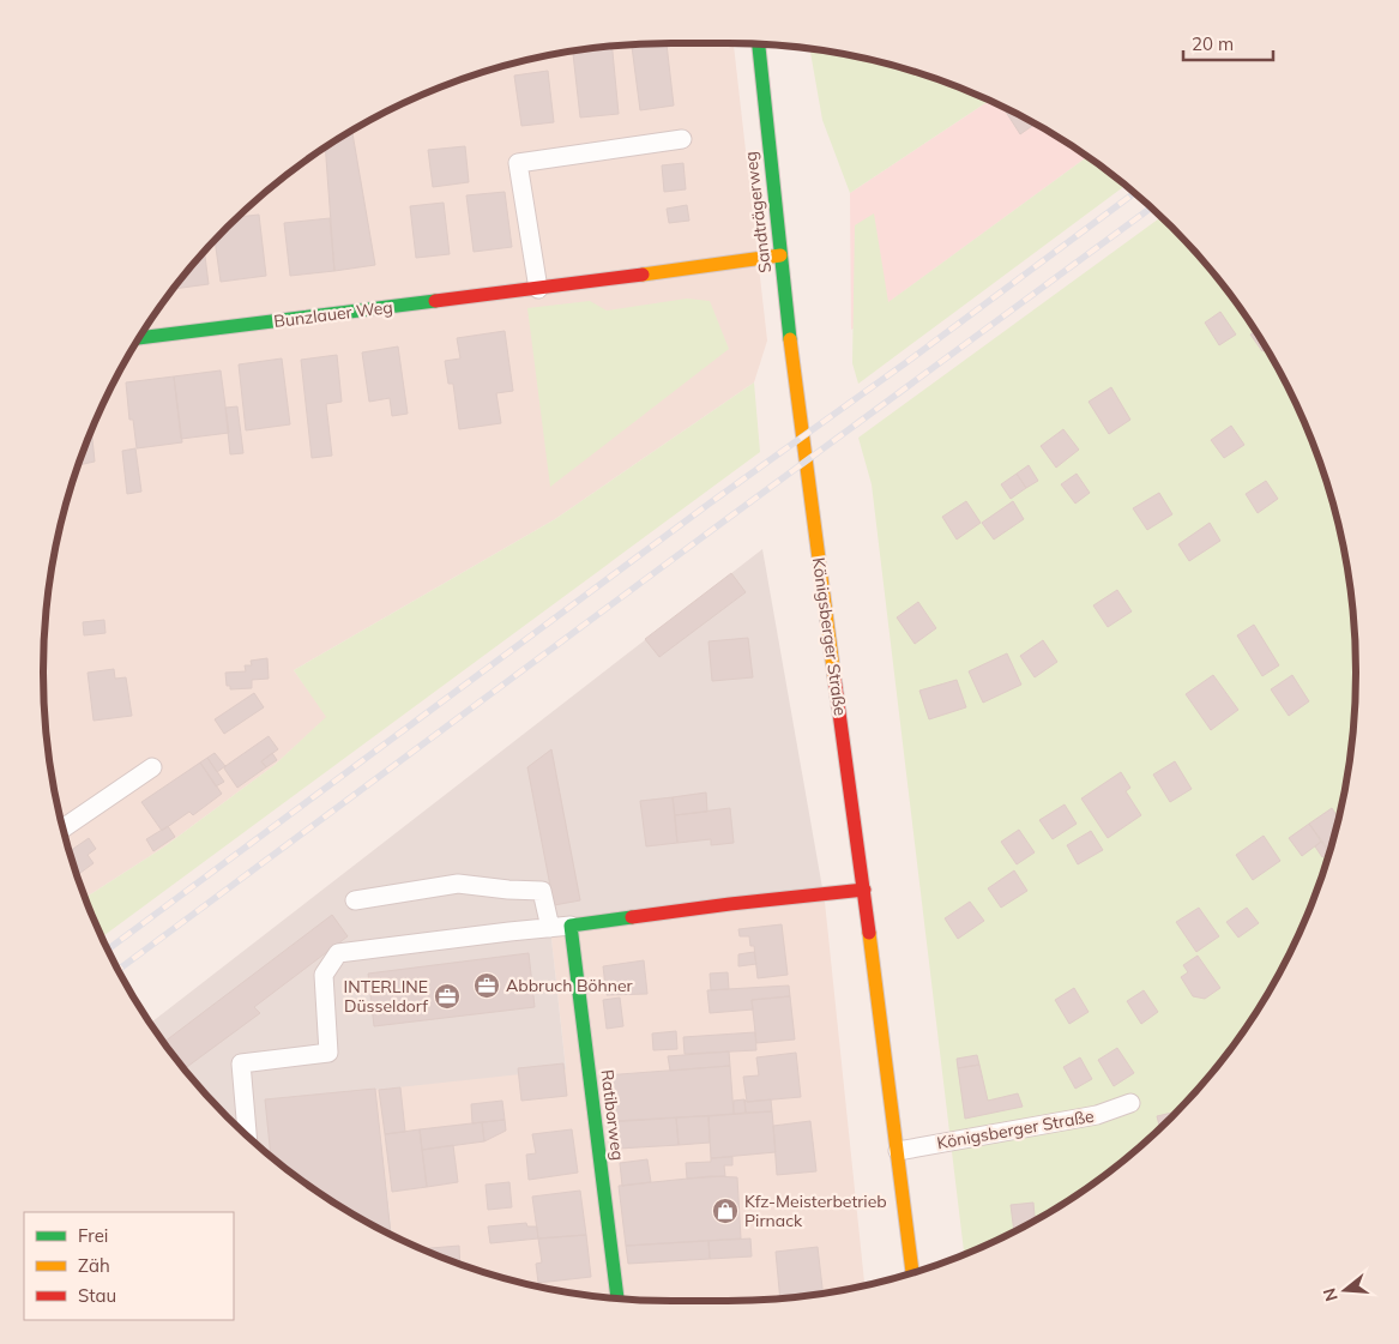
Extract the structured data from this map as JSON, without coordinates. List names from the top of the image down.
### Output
{
  "streets": {
    "street": [
      "Sandträgerweg",
      "Bunzlauer Weg",
      "Königsberger Straße",
      "Ratiborweg"
    ]
  },
  "crossings": [
    ["Sandträgerweg", "Bunzlauer Weg"],
    ["Sandträgerweg", "Königsberger Straße"]
  ],
  "places": {
    "office": ["Abbruch Böhner", "INTERLINE Düsseldorf"],
    "shop": ["Kfz-Meisterbetrieb Pirnack"]
  },
  "legend": ["Frei", "Zäh", "Stau"],
  "scale_bar": "20 m",
  "north": "left"
}
